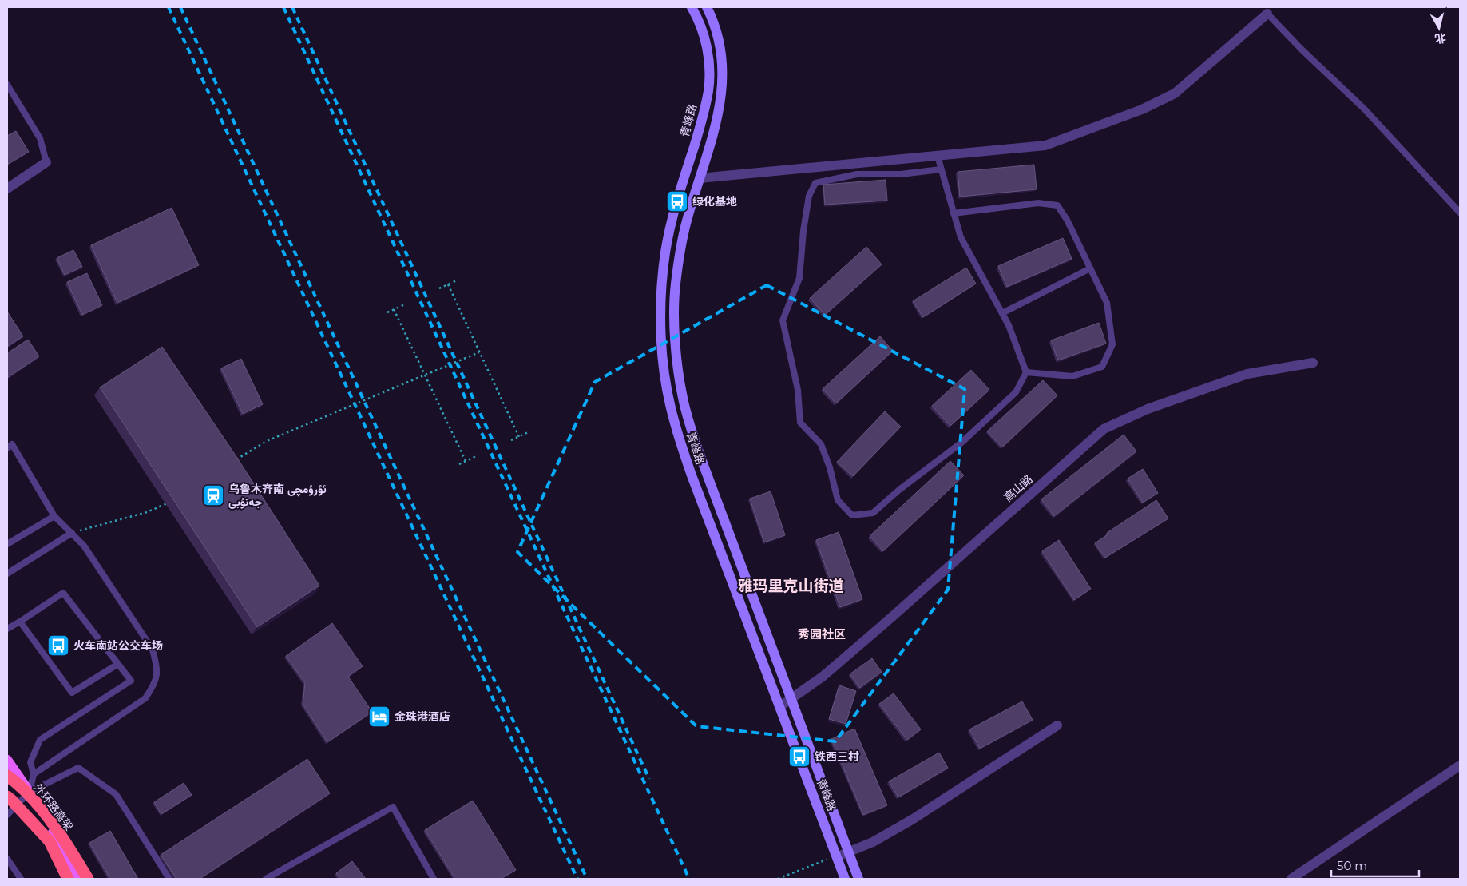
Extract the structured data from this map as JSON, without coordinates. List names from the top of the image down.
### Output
{
  "streets": {
    "highway": ["外环路高架"],
    "main road": ["青峰路"],
    "street": ["高山路"]
  },
  "crossings": [
    ["青峰路", "高山路"]
  ],
  "districts": ["雅玛里克山街道", "秀园社区"],
  "places": {
    "bus stop": ["绿化基地", "火车南站公交车场", "铁西三村"],
    "station": ["乌鲁木齐南 ئۇرۇمچى جەنۇبى"],
    "hotel": ["金珠港酒店"]
  },
  "scale_bar": "50 m",
  "north": "bottom"
}
